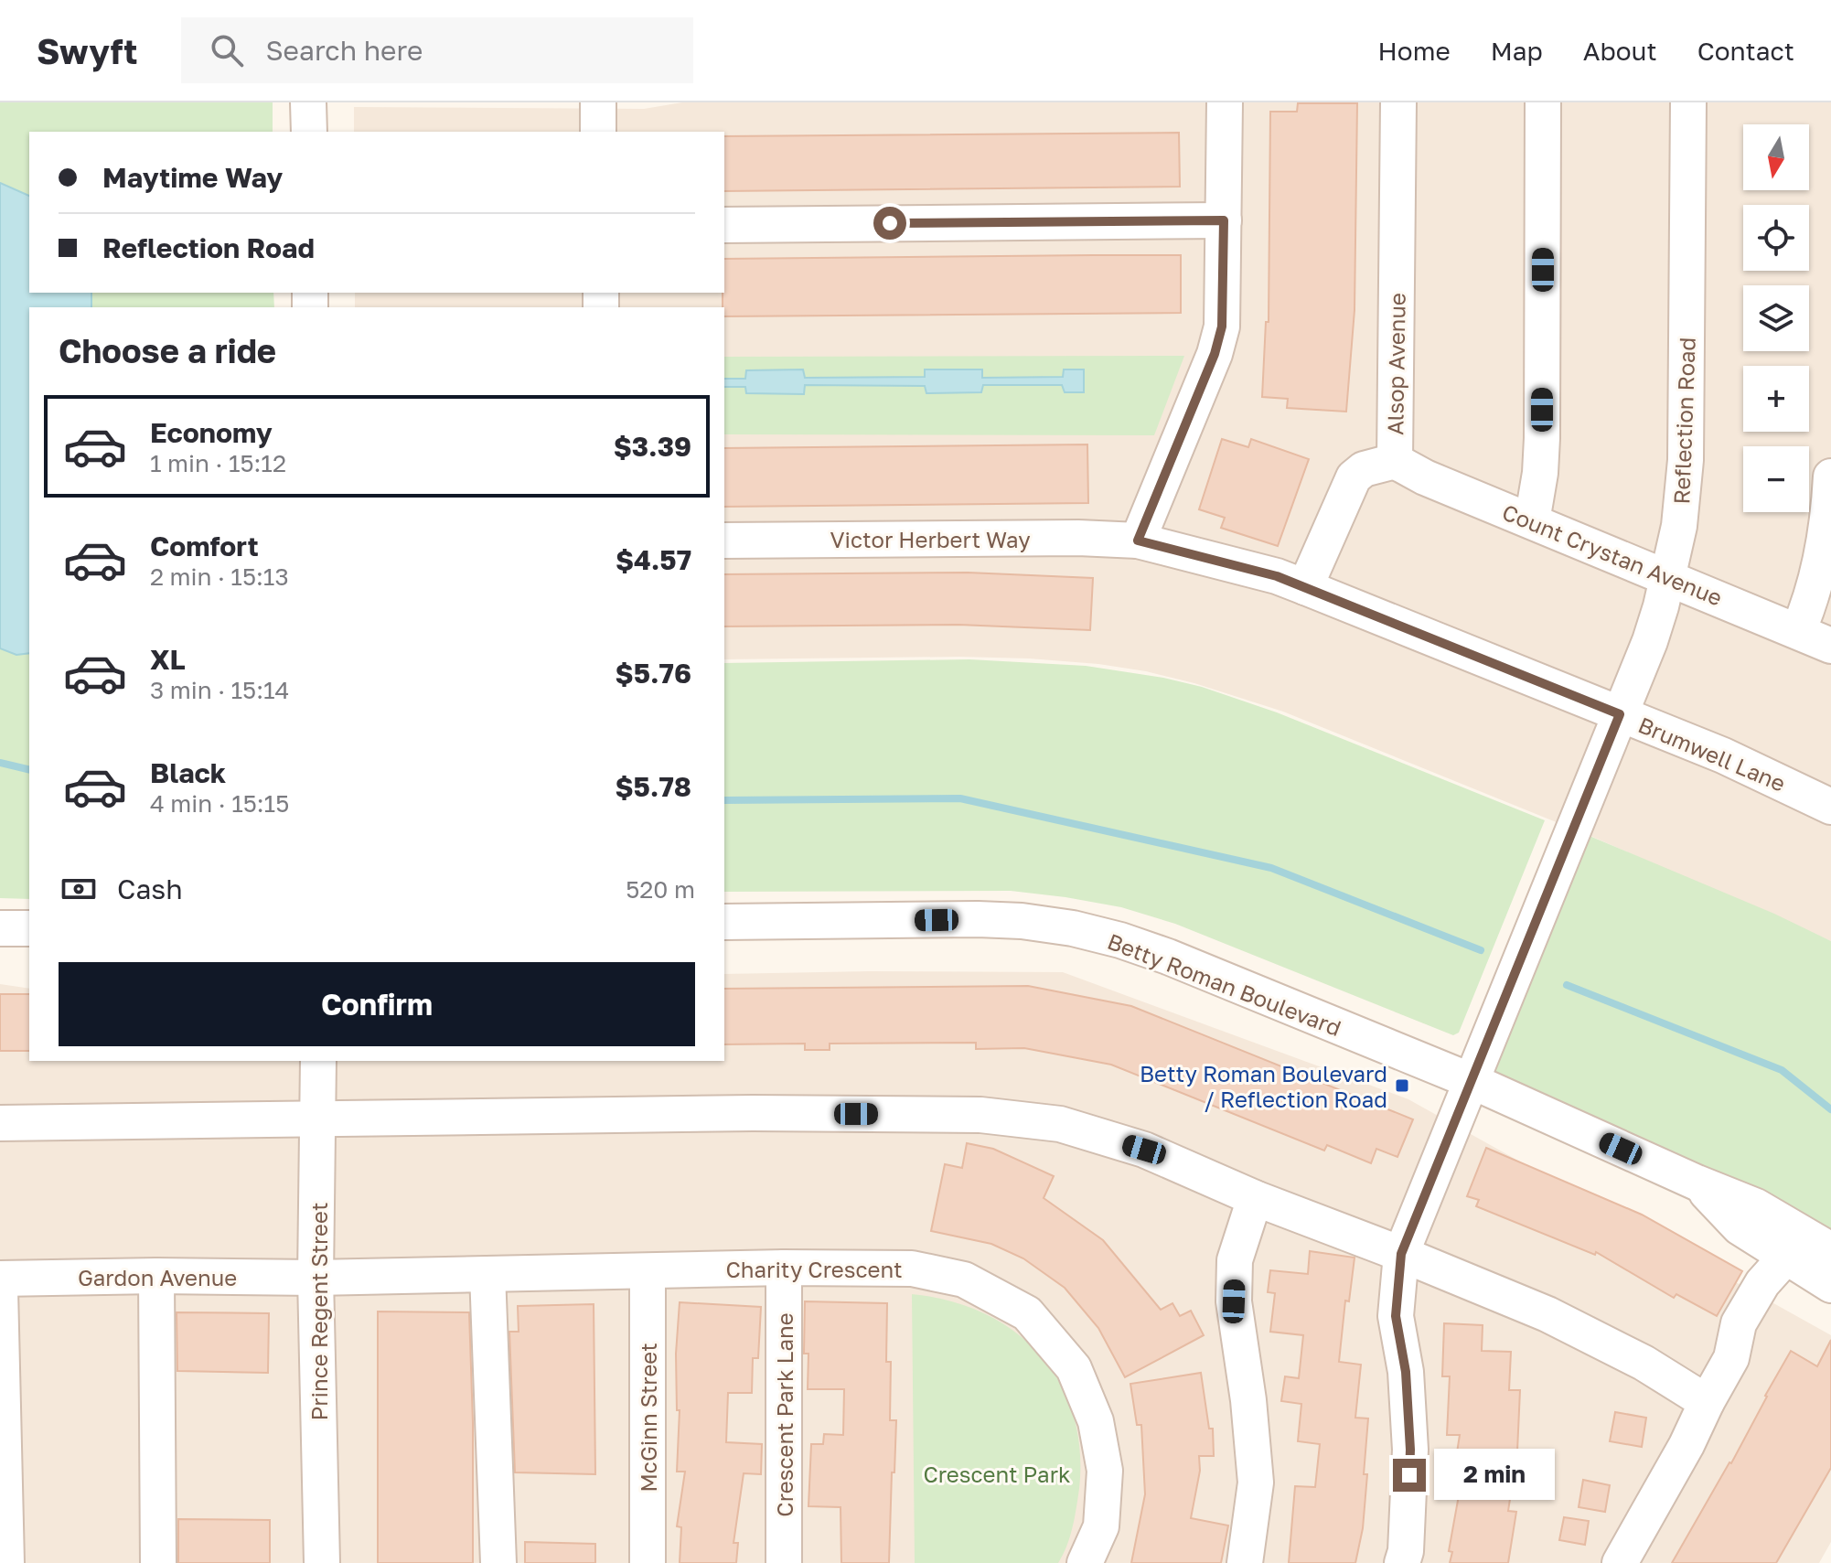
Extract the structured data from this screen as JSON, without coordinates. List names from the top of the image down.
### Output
{
  "streets": {
    "street": [
      "Alsop Avenue",
      "Reflection Road",
      "Victor Herbert Way",
      "Count Crystan Avenue",
      "Brumwell Lane",
      "Betty Roman Boulevard",
      "Charity Crescent",
      "Gardon Avenue",
      "Prince Regent Street",
      "Crescent Park Lane",
      "McGinn Street"
    ]
  },
  "crossings": [
    ["Alsop Avenue", "Count Crystan Avenue"],
    ["Alsop Avenue", "Brumwell Lane"],
    ["Reflection Road", "Count Crystan Avenue"],
    ["Reflection Road", "Brumwell Lane"],
    ["Reflection Road", "Betty Roman Boulevard"],
    ["Victor Herbert Way", "Brumwell Lane"],
    ["Charity Crescent", "Gardon Avenue"],
    ["Charity Crescent", "Prince Regent Street"],
    ["Charity Crescent", "Crescent Park Lane"],
    ["Charity Crescent", "McGinn Street"],
    ["Gardon Avenue", "Prince Regent Street"]
  ],
  "parks": ["Crescent Park"],
  "places": {
    "transit": ["Betty Roman Boulevard / Reflection Road"]
  },
  "north": "bottom",
  "page": {
    "header": "Swyft",
    "search": "Search here",
    "nav": [
      "Home",
      "Map",
      "About",
      "Contact"
    ],
    "map_buttons": ["+", "−"],
    "banner": ["Maytime Way", "Reflection Road"],
    "heading": "Choose a ride",
    "list": [
      {
        "name": "Economy",
        "note": "1 min · 15:12",
        "value": "$3.39"
      },
      {
        "name": "Comfort",
        "note": "2 min · 15:13",
        "value": "$4.57"
      },
      {
        "name": "XL",
        "note": "3 min · 15:14",
        "value": "$5.76"
      },
      {
        "name": "Black",
        "note": "4 min · 15:15",
        "value": "$5.78"
      }
    ],
    "pay": ["Cash", "520 m"],
    "buttons": "Confirm",
    "bubble": "2 min"
  }
}
